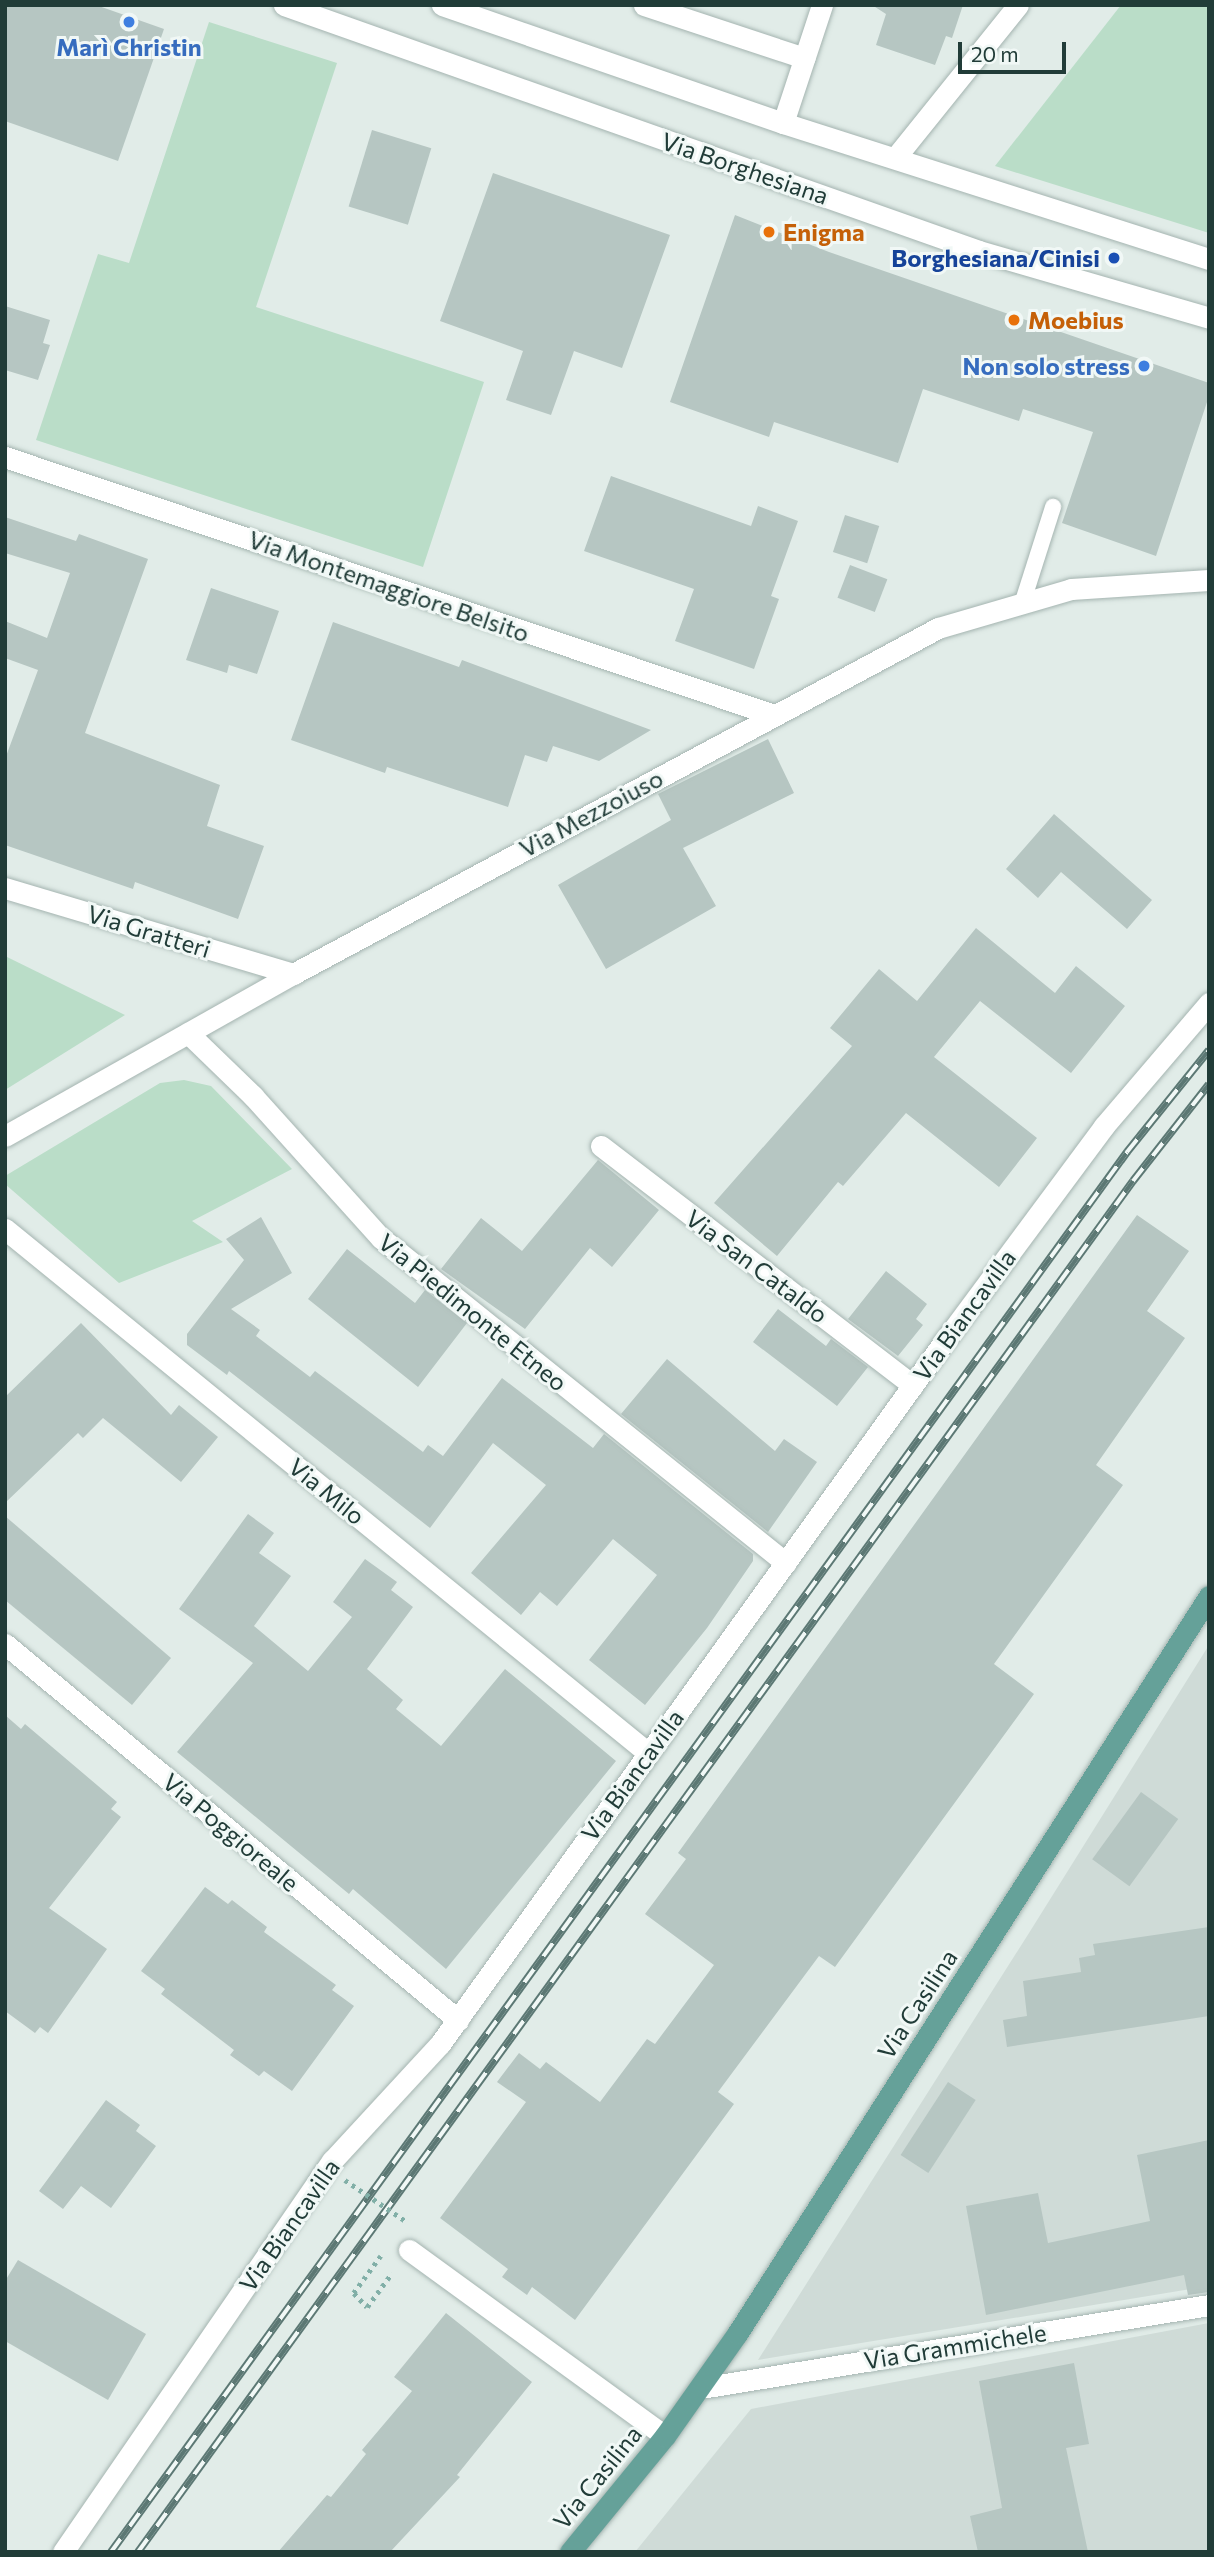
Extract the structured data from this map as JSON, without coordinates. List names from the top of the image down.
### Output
{
  "streets": {
    "main road": ["Via Casilina"],
    "street": [
      "Via Borghesiana",
      "Via Montemaggiore Belsito",
      "Via Mezzoiuso",
      "Via Gratteri",
      "Via San Cataldo",
      "Via Piedimonte Etneo",
      "Via Biancavilla",
      "Via Milo",
      "Via Poggioreale",
      "Via Grammichele"
    ]
  },
  "crossings": [
    ["Via Montemaggiore Belsito", "Via Mezzoiuso"],
    ["Via Mezzoiuso", "Via Gratteri"],
    ["Via Mezzoiuso", "Via Piedimonte Etneo"],
    ["Via San Cataldo", "Via Biancavilla"],
    ["Via Piedimonte Etneo", "Via Biancavilla"],
    ["Via Biancavilla", "Via Milo"],
    ["Via Biancavilla", "Via Poggioreale"],
    ["Via Casilina", "Via Grammichele"]
  ],
  "places": [
    "Marì Christin",
    "Enigma",
    "Borghesiana/Cinisi",
    "Moebius",
    "Non solo stress"
  ],
  "scale_bar": "20 m"
}
